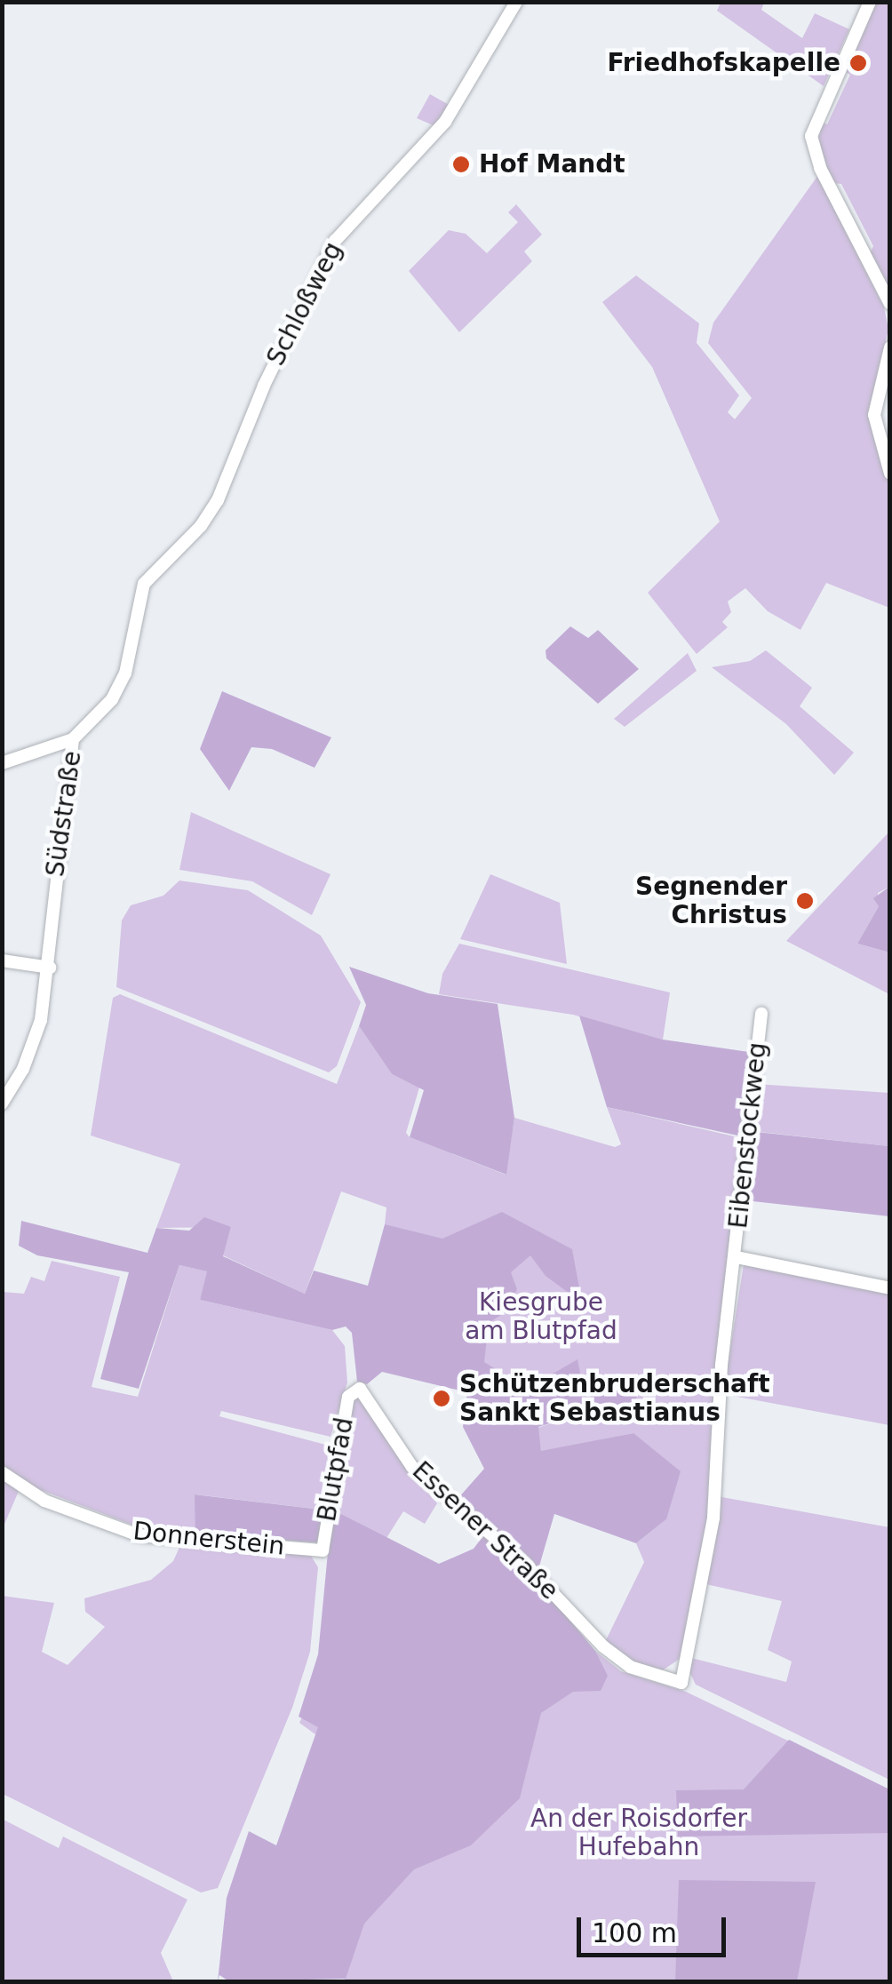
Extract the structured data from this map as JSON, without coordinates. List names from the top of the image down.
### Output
{
  "streets": {
    "street": [
      "Schloßweg",
      "Südstraße",
      "Eibenstockweg",
      "Blutpfad",
      "Essener Straße",
      "Donnerstein"
    ]
  },
  "crossings": [
    ["Schloßweg", "Südstraße"],
    ["Eibenstockweg", "Essener Straße"],
    ["Blutpfad", "Essener Straße"],
    ["Blutpfad", "Donnerstein"]
  ],
  "parks": ["Kiesgrube am Blutpfad", "An der Roisdorfer Hufebahn"],
  "places": [
    "Friedhofskapelle",
    "Hof Mandt",
    "Segnender Christus",
    "Schützenbruderschaft Sankt Sebastianus"
  ],
  "scale_bar": "100 m"
}
